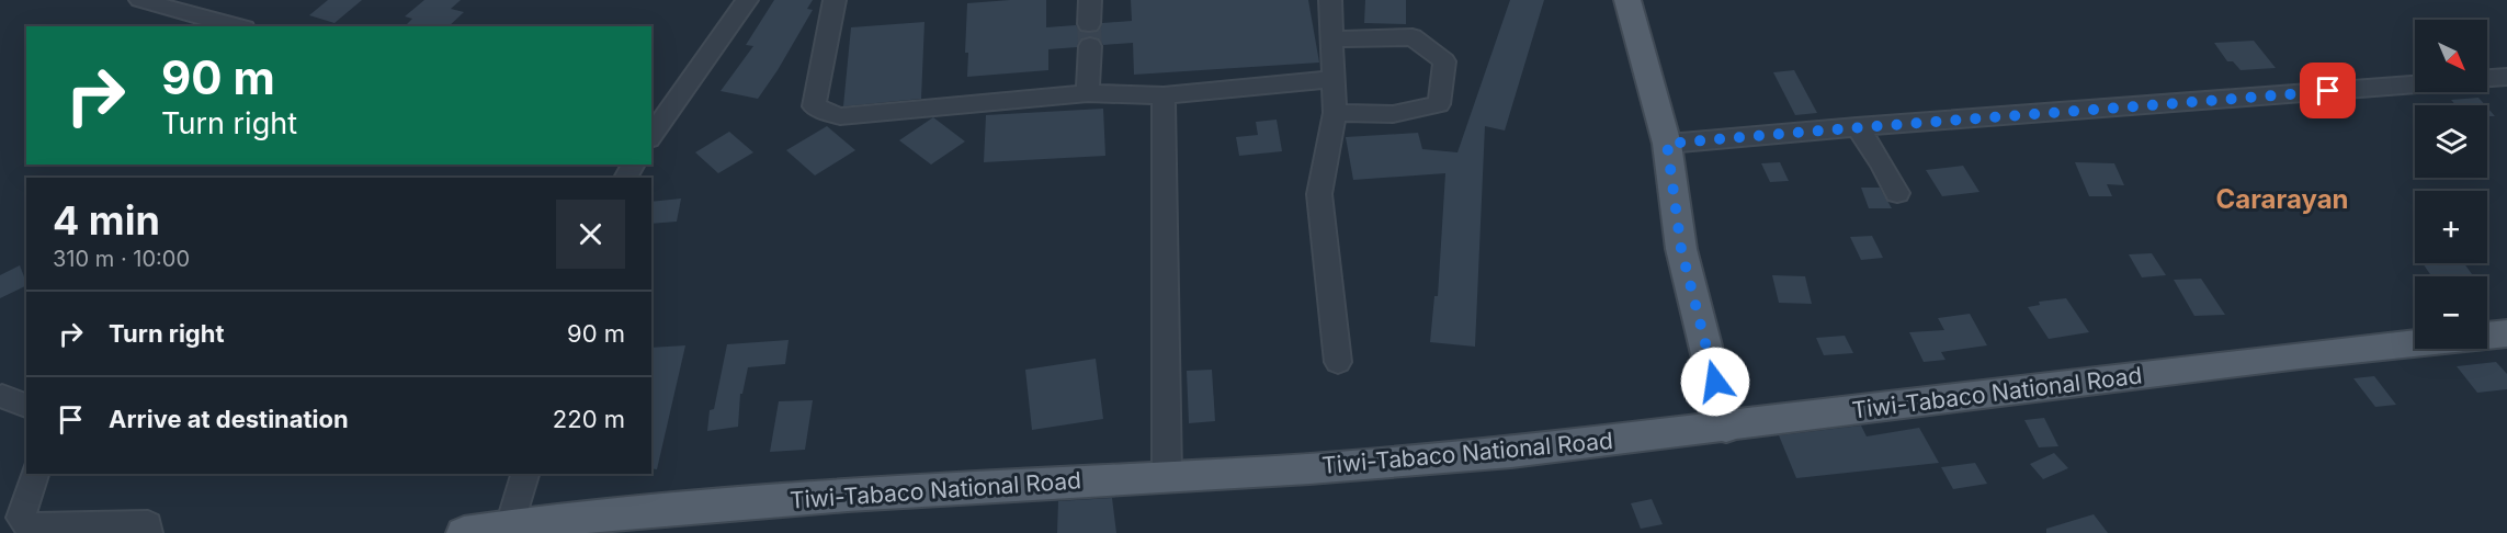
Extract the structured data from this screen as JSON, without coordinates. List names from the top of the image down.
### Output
{
  "streets": {
    "main road": ["Tiwi-Tabaco National Road"]
  },
  "districts": ["Cararayan"],
  "north": "bottom right",
  "page": {
    "map_buttons": ["+", "−"],
    "turn": ["90 m", "Turn right"],
    "heading": ["4 min", "310 m · 10:00"],
    "list": [
      {
        "name": "Turn right",
        "value": "90 m"
      },
      {
        "name": "Arrive at destination",
        "value": "220 m"
      }
    ]
  }
}
